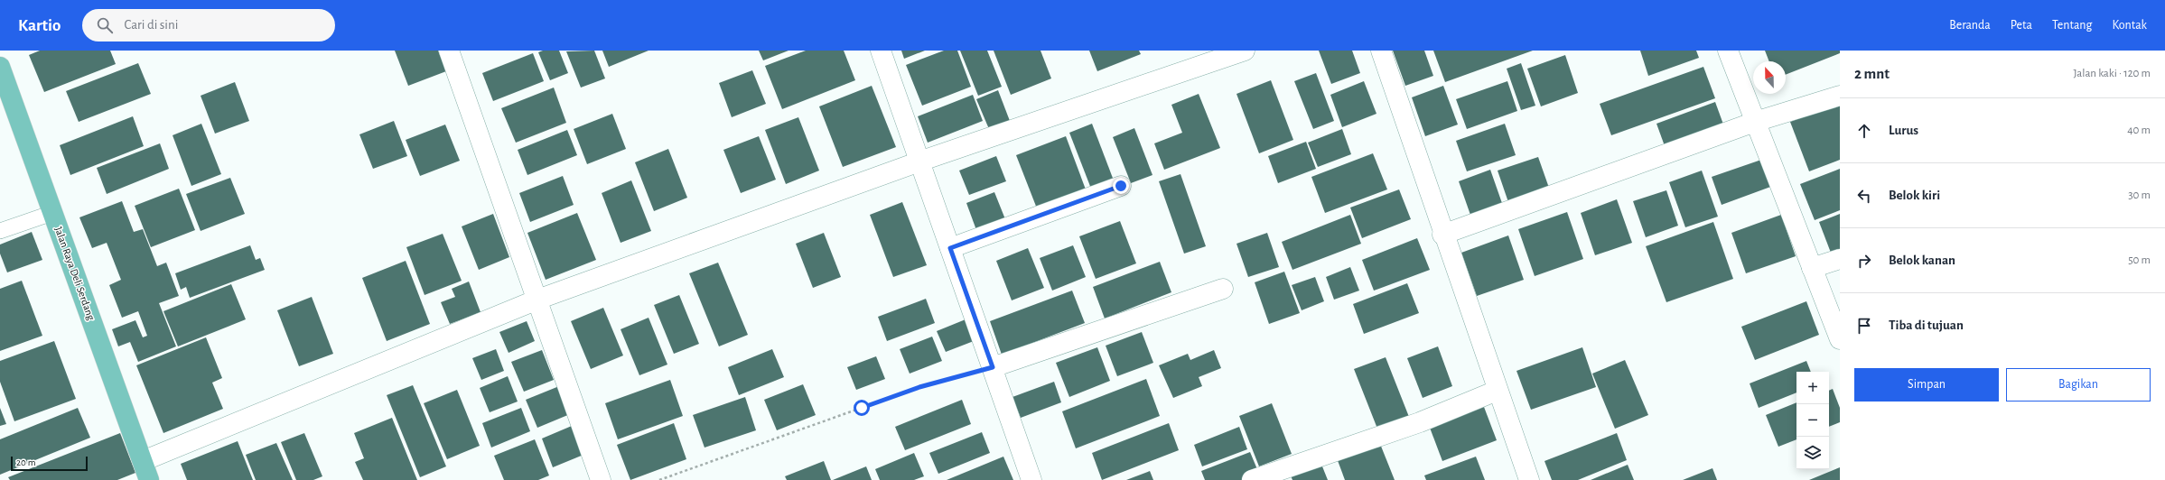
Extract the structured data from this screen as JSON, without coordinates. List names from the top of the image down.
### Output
{
  "streets": {
    "main road": ["Jalan Raya Deli Serdang"]
  },
  "scale_bar": "20 m",
  "north": "top",
  "page": {
    "header": "Kartio",
    "search": "Cari di sini",
    "nav": [
      "Beranda",
      "Peta",
      "Tentang",
      "Kontak"
    ],
    "heading": ["2 mnt", "Jalan kaki · 120 m"],
    "list": [
      ["Lurus", "40 m"],
      ["Belok kiri", "30 m"],
      ["Belok kanan", "50 m"],
      "Tiba di tujuan"
    ],
    "buttons": ["Simpan", "Bagikan"],
    "map_buttons": ["+", "−"],
    "scale": "20 m"
  }
}
